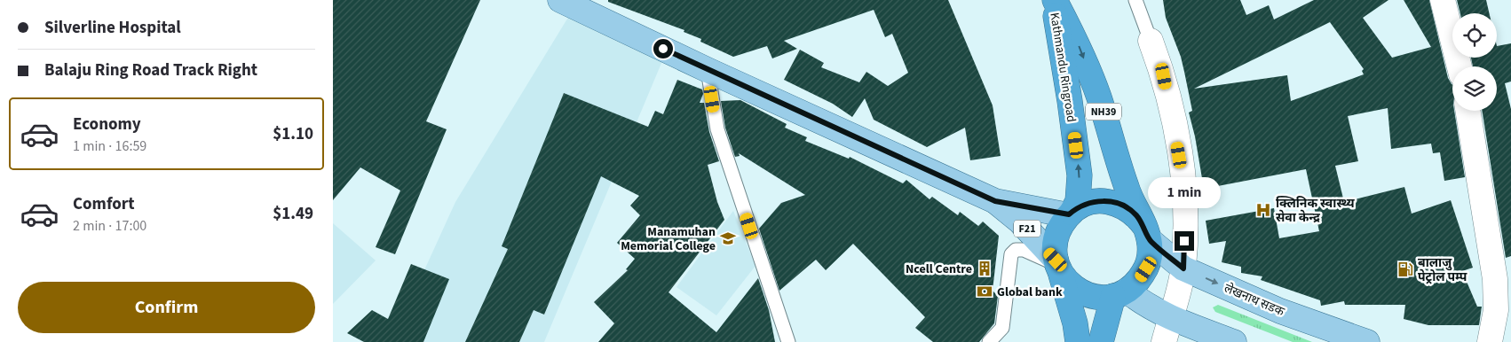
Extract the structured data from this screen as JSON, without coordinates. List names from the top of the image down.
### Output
{
  "streets": {
    "highway": ["Kathmandu Ringroad", "NH39"],
    "main road": ["F21", "लेखनाथ सडक"]
  },
  "crossings": [
    ["Kathmandu Ringroad", "F21"],
    ["Kathmandu Ringroad", "लेखनाथ सडक"],
    ["F21", "लेखनाथ सडक"]
  ],
  "places": {
    "hospital": ["क्लिनिक स्वास्थ्य सेवा केन्द्र"],
    "school or university": ["Manamuhan Memorial College"],
    "building": ["Ncell Centre"],
    "fuel station": ["बालाजु पेट्रोल पम्प"],
    "bank": ["Global bank"]
  },
  "page": {
    "banner": ["Silverline Hospital", "Balaju Ring Road Track Right"],
    "list": [
      {
        "name": "Economy",
        "note": "1 min · 16:59",
        "value": "$1.10"
      },
      {
        "name": "Comfort",
        "note": "2 min · 17:00",
        "value": "$1.49"
      }
    ],
    "bubble": "1 min",
    "buttons": "Confirm"
  }
}
